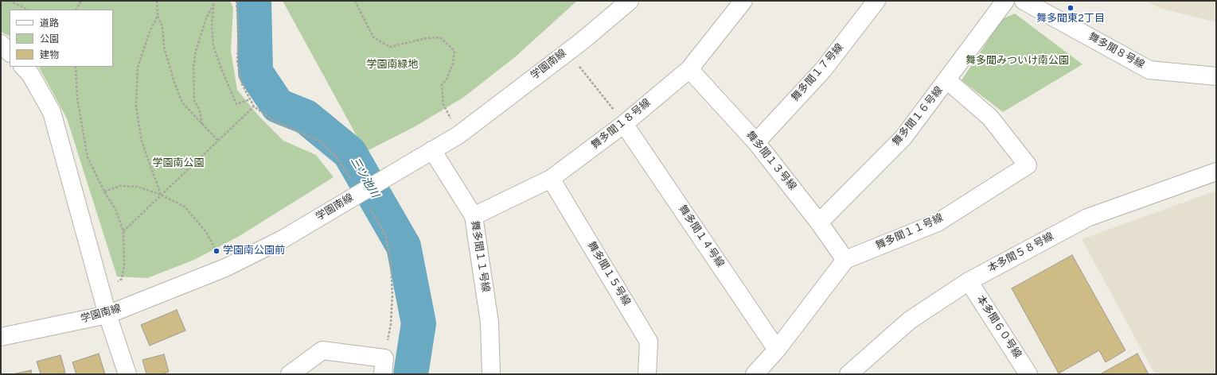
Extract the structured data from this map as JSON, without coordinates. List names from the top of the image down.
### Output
{
  "streets": {
    "street": [
      "舞多聞８号線",
      "学園南線",
      "舞多聞１７号線",
      "舞多聞１６号線",
      "舞多聞１８号線",
      "舞多聞１３号線",
      "舞多聞１１号線",
      "舞多聞１４号線",
      "本多聞５８号線",
      "舞多聞１５号線",
      "本多聞６０号線"
    ]
  },
  "crossings": [
    ["学園南線", "舞多聞１１号線"],
    ["舞多聞１７号線", "舞多聞１３号線"],
    ["舞多聞１６号線", "舞多聞１３号線"],
    ["舞多聞１６号線", "舞多聞１１号線"],
    ["舞多聞１８号線", "舞多聞１３号線"],
    ["舞多聞１８号線", "舞多聞１１号線"],
    ["舞多聞１８号線", "舞多聞１４号線"],
    ["舞多聞１８号線", "舞多聞１５号線"],
    ["舞多聞１３号線", "舞多聞１１号線"],
    ["本多聞５８号線", "本多聞６０号線"]
  ],
  "water": ["三ツ池川"],
  "parks": ["舞多聞みついけ南公園", "学園南緑地", "学園南公園"],
  "places": ["舞多聞東2丁目", "学園南公園前"],
  "legend": ["道路", "公園", "建物"]
}
